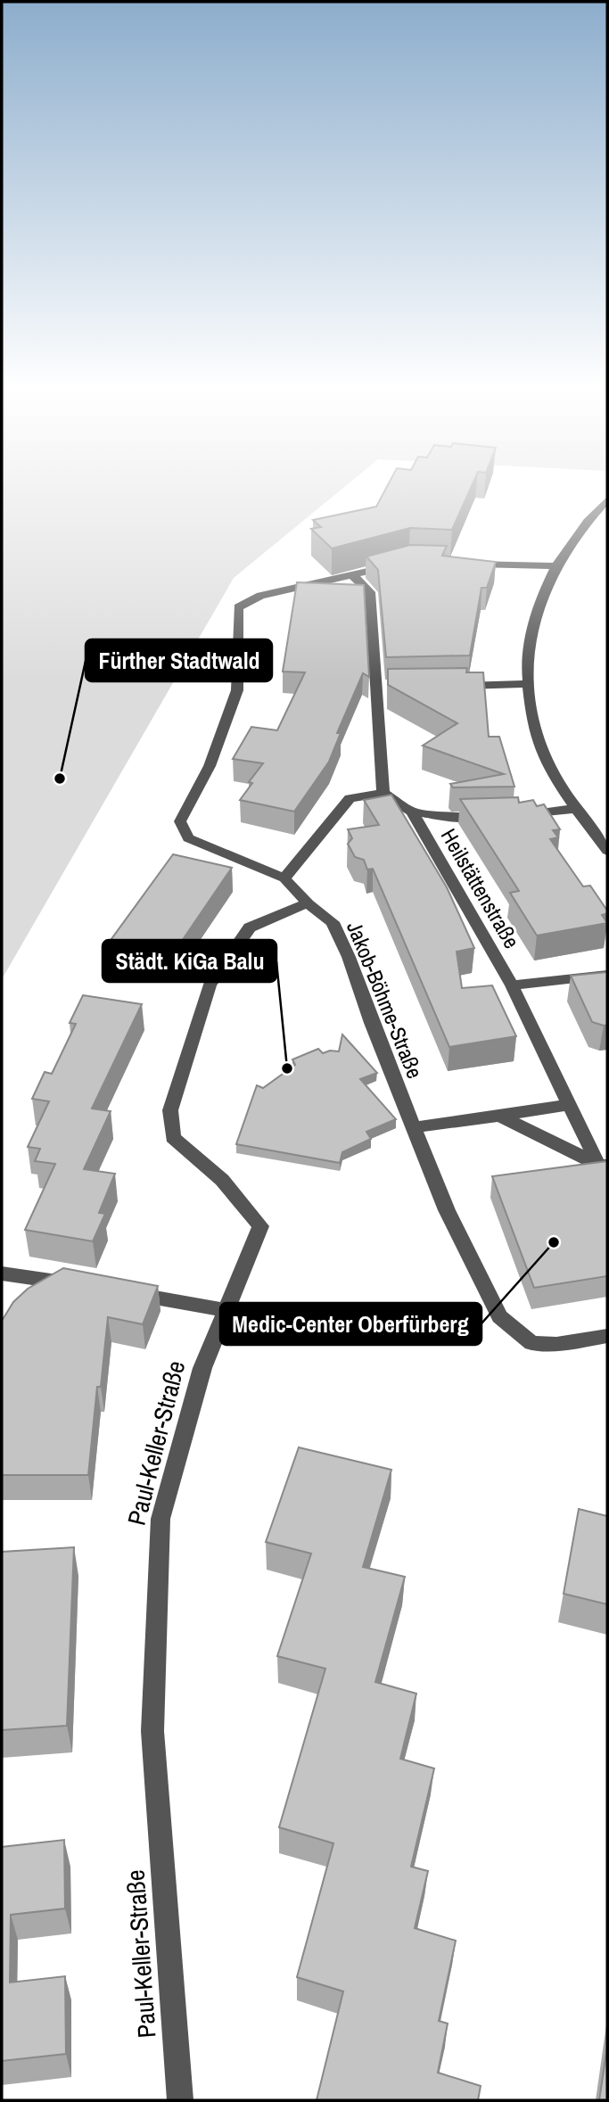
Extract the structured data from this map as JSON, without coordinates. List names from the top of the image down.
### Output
{
  "streets": {
    "street": ["Heilstättenstraße", "Jakob-Böhme-Straße", "Paul-Keller-Straße"]
  },
  "crossings": [
    ["Jakob-Böhme-Straße", "Paul-Keller-Straße"]
  ],
  "places": ["Fürther Stadtwald", "Städt. KiGa Balu", "Medic-Center Oberfürberg"]
}
